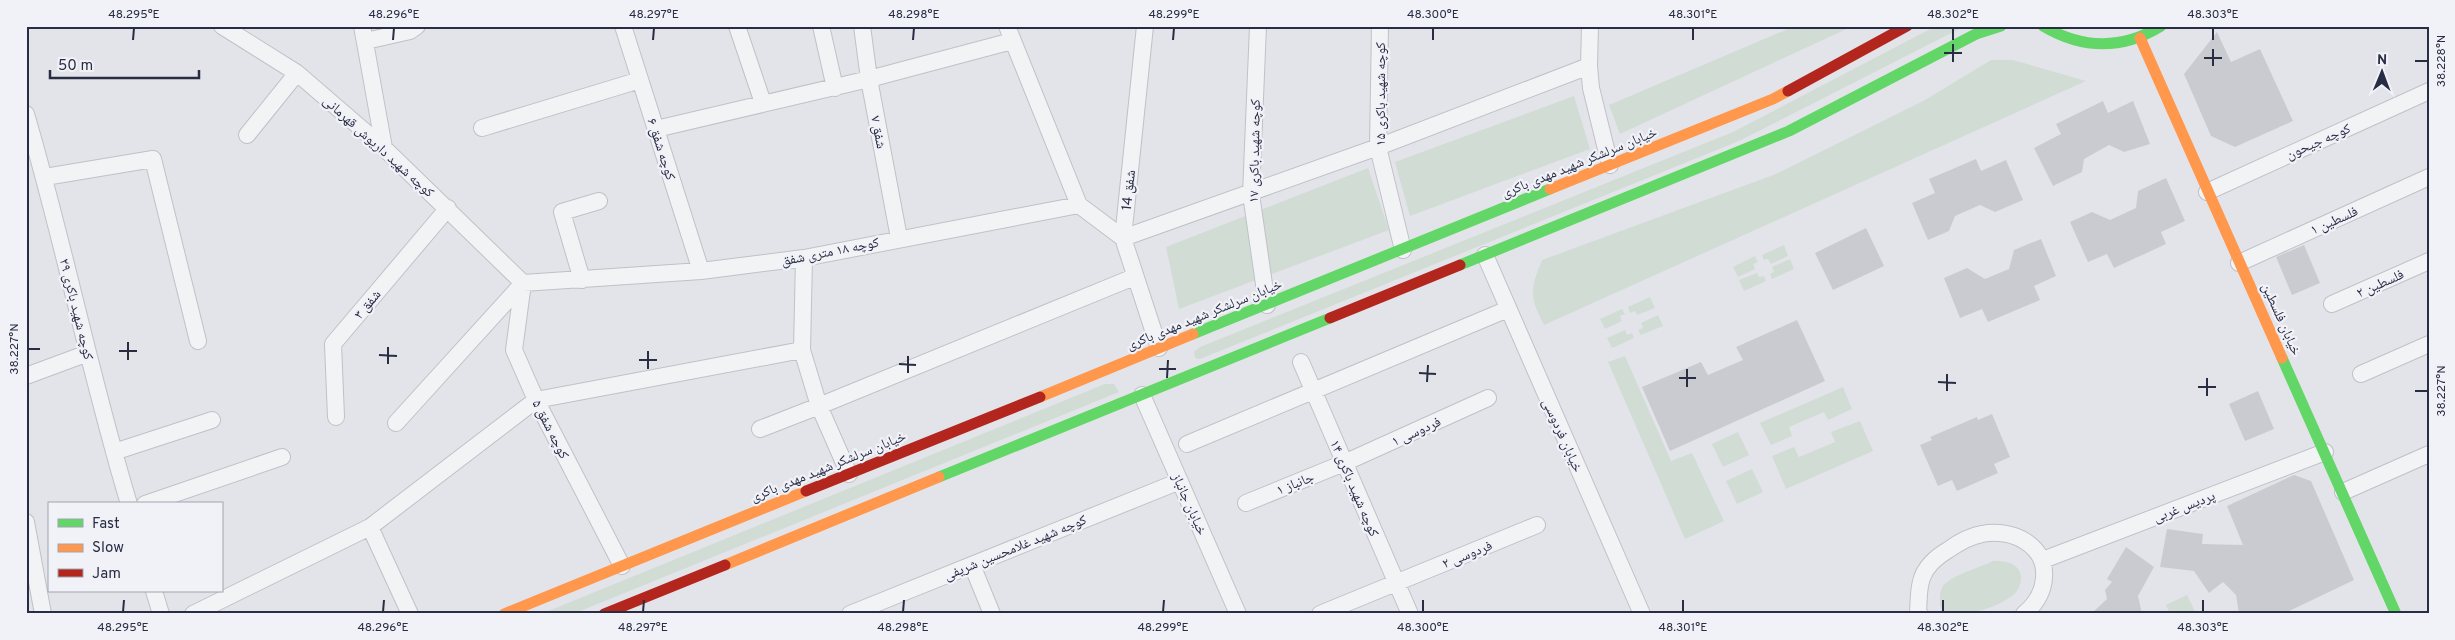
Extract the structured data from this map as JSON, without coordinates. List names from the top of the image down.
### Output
{
  "streets": {
    "main road": ["خیابان سرلشکر شهید مهدی باکری", "خیابان فلسطین"],
    "street": [
      "کوچه شهید باکری ۱۵",
      "شفق ۷",
      "کوچه جیحون",
      "کوچه شهید داریوش قهرمانی",
      "کوچه شفق ۶",
      "کوچه شهید باکری ۱۷",
      "شفق 14",
      "فلسطین ۱",
      "کوچه ۱۸ متری شفق",
      "فلسطین ۲",
      "شفق ۳",
      "کوچه شهید باکری ۲۹",
      "کوچه شفق ۵",
      "فردوسی ۱",
      "خیابان فردوسی",
      "جانباز ۱",
      "کوچه شهید باکری ۱۴",
      "خیابان جانباز",
      "پردیس غربی",
      "کوچه شهید غلامحسین شریفی",
      "فردوسی ۲"
    ]
  },
  "crossings": [
    ["کوچه شهید باکری ۱۵", "خیابان سرلشکر شهید مهدی باکری"],
    ["شفق ۷", "کوچه ۱۸ متری شفق"],
    ["کوچه جیحون", "خیابان فلسطین"],
    ["کوچه شهید داریوش قهرمانی", "کوچه ۱۸ متری شفق"],
    ["کوچه شهید داریوش قهرمانی", "شفق ۳"],
    ["کوچه شهید داریوش قهرمانی", "کوچه شفق ۵"],
    ["کوچه شفق ۶", "کوچه ۱۸ متری شفق"],
    ["کوچه شهید باکری ۱۷", "خیابان سرلشکر شهید مهدی باکری"],
    ["خیابان سرلشکر شهید مهدی باکری", "شفق 14"],
    ["خیابان سرلشکر شهید مهدی باکری", "کوچه شفق ۵"],
    ["فلسطین ۱", "خیابان فلسطین"],
    ["کوچه ۱۸ متری شفق", "کوچه شفق ۵"],
    ["خیابان فلسطین", "پردیس غربی"],
    ["فردوسی ۱", "جانباز ۱"],
    ["فردوسی ۱", "کوچه شهید باکری ۱۴"],
    ["جانباز ۱", "کوچه شهید باکری ۱۴"],
    ["کوچه شهید باکری ۱۴", "فردوسی ۲"],
    ["خیابان جانباز", "کوچه شهید غلامحسین شریفی"]
  ],
  "legend": ["Fast", "Slow", "Jam"],
  "scale_bar": "50 m",
  "north": "top",
  "coordinates": [
    "48.295°E",
    "48.296°E",
    "48.297°E",
    "48.298°E",
    "48.299°E",
    "48.300°E",
    "48.301°E",
    "48.302°E",
    "48.303°E",
    "38.228°N",
    "38.227°N"
  ]
}
